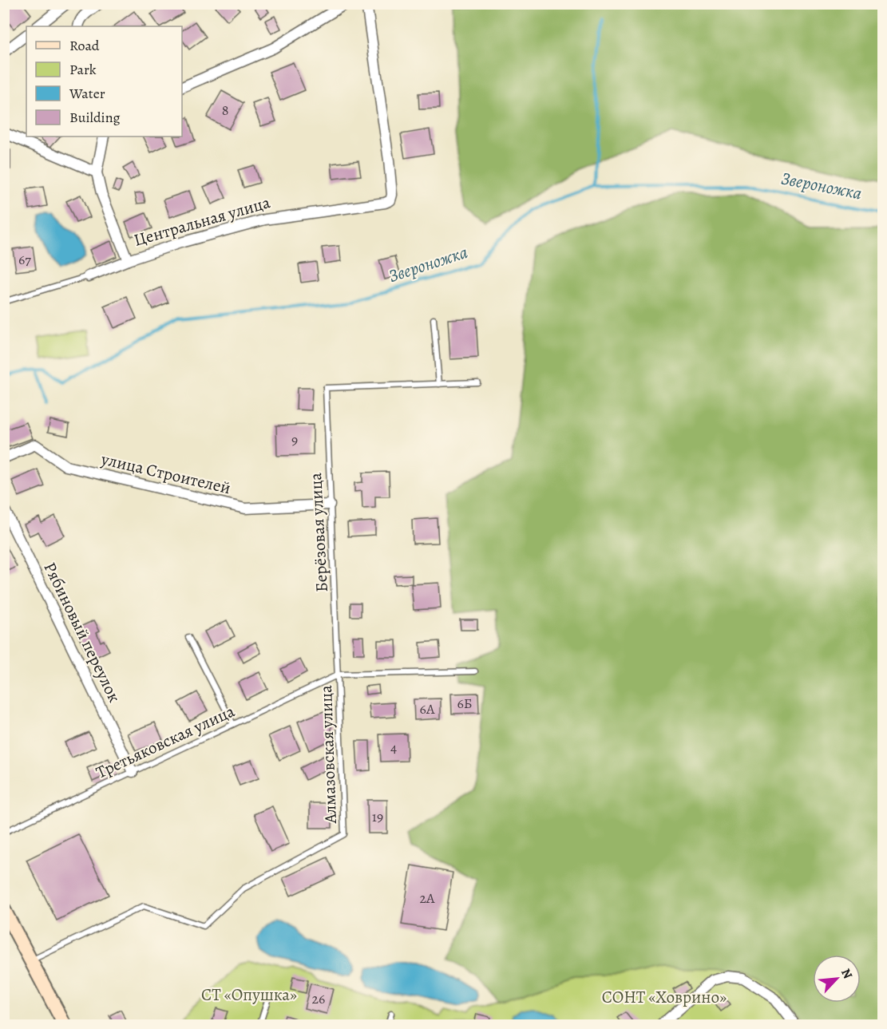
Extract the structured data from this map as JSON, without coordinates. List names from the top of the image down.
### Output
{
  "streets": {
    "street": ["Центральная улица", "улица Строителей", "Рябиновый переулок"],
    "lane": ["Берёзовая улица", "Третьяковская улица", "Алмазовская улица"]
  },
  "crossings": [
    ["улица Строителей", "Берёзовая улица"],
    ["Берёзовая улица", "Третьяковская улица"],
    ["Берёзовая улица", "Алмазовская улица"],
    ["Рябиновый переулок", "Третьяковская улица"],
    ["Третьяковская улица", "Алмазовская улица"]
  ],
  "water": ["Звероножка"],
  "parks": ["СТ «Опушка»", "СОНТ «Ховрино»"],
  "house_numbers": [
    "8",
    "67",
    "9",
    "6Б",
    "6А",
    "4",
    "19",
    "2А",
    "26"
  ],
  "legend": [
    "Road",
    "Park",
    "Water",
    "Building"
  ],
  "north": "top right"
}
